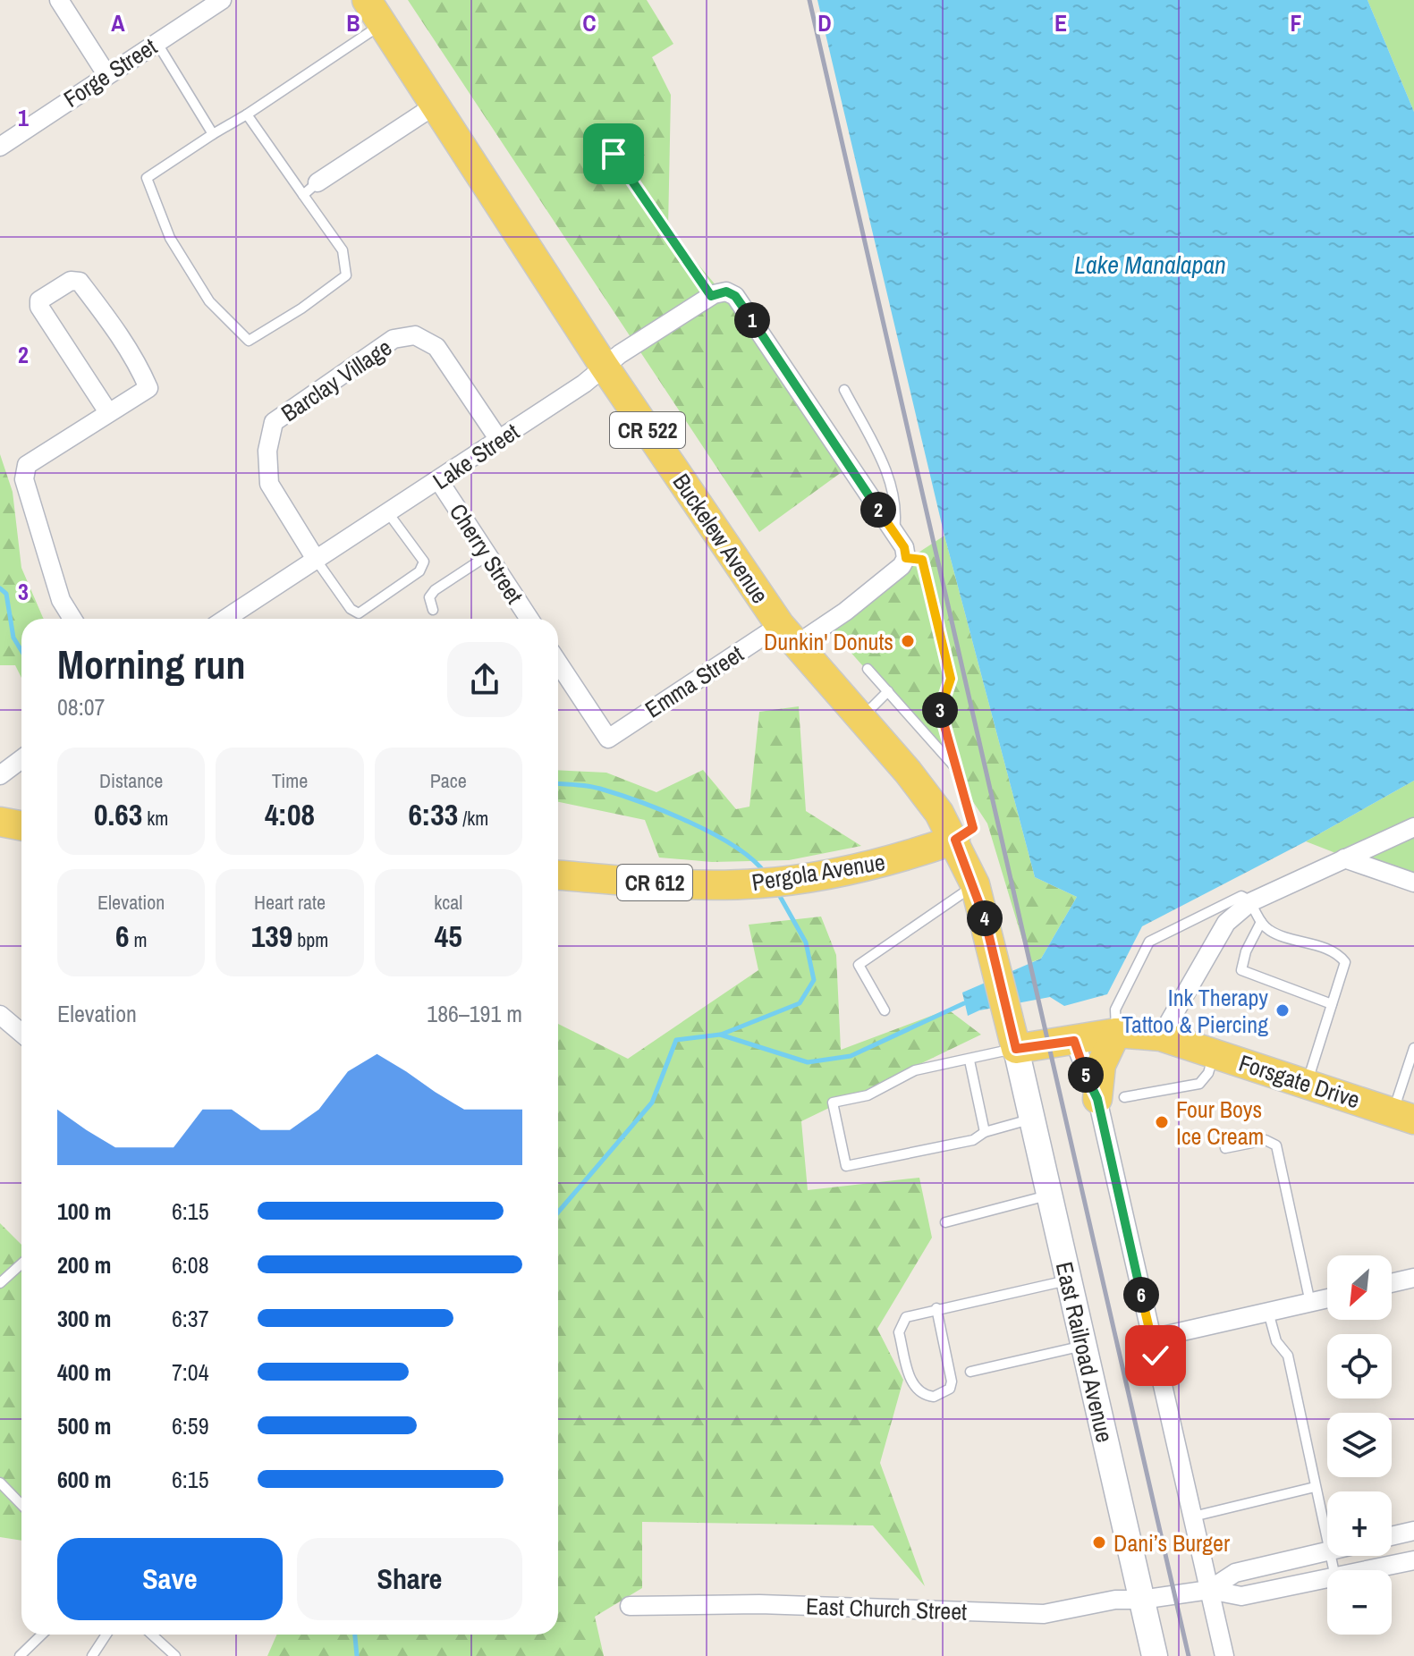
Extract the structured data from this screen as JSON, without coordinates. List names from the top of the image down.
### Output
{
  "streets": {
    "main road": [
      "CR 522",
      "Buckelew Avenue",
      "Pergola Avenue",
      "CR 612",
      "Forsgate Drive"
    ],
    "street": [
      "Forge Street",
      "Barclay Village",
      "Lake Street",
      "Cherry Street",
      "Emma Street",
      "East Railroad Avenue",
      "East Church Street"
    ]
  },
  "crossings": [
    ["Barclay Village", "Lake Street"],
    ["Lake Street", "Buckelew Avenue"],
    ["Lake Street", "Cherry Street"],
    ["Buckelew Avenue", "Emma Street"],
    ["Buckelew Avenue", "Pergola Avenue"],
    ["Buckelew Avenue", "Forsgate Drive"],
    ["Buckelew Avenue", "East Railroad Avenue"],
    ["Forsgate Drive", "East Railroad Avenue"],
    ["East Railroad Avenue", "East Church Street"]
  ],
  "water": ["Lake Manalapan"],
  "places": [
    "Dunkin' Donuts",
    "Ink Therapy Tattoo & Piercing",
    "Four Boys Ice Cream",
    "Dani’s Burger"
  ],
  "north": "bottom left",
  "page": {
    "pins": [
      "1",
      "2",
      "3",
      "4",
      "5",
      "6"
    ],
    "heading": ["Morning run", "08:07"],
    "stats": [
      ["Distance", "0.63 km"],
      ["Time", "4:08"],
      ["Pace", "6:33 /km"],
      ["Elevation", "6 m"],
      ["Heart rate", "139 bpm"],
      ["kcal", "45"]
    ],
    "chart": ["Elevation", "186–191 m"],
    "list": [
      {
        "name": "100 m",
        "note": "6:15"
      },
      {
        "name": "200 m",
        "note": "6:08"
      },
      {
        "name": "300 m",
        "note": "6:37"
      },
      {
        "name": "400 m",
        "note": "7:04"
      },
      {
        "name": "500 m",
        "note": "6:59"
      },
      {
        "name": "600 m",
        "note": "6:15"
      }
    ],
    "map_buttons": ["+", "−"],
    "buttons": ["Save", "Share"]
  },
  "grid": {
    "columns": [
      "A",
      "B",
      "C",
      "D",
      "E",
      "F"
    ],
    "rows": ["1", "2", "3"]
  }
}
